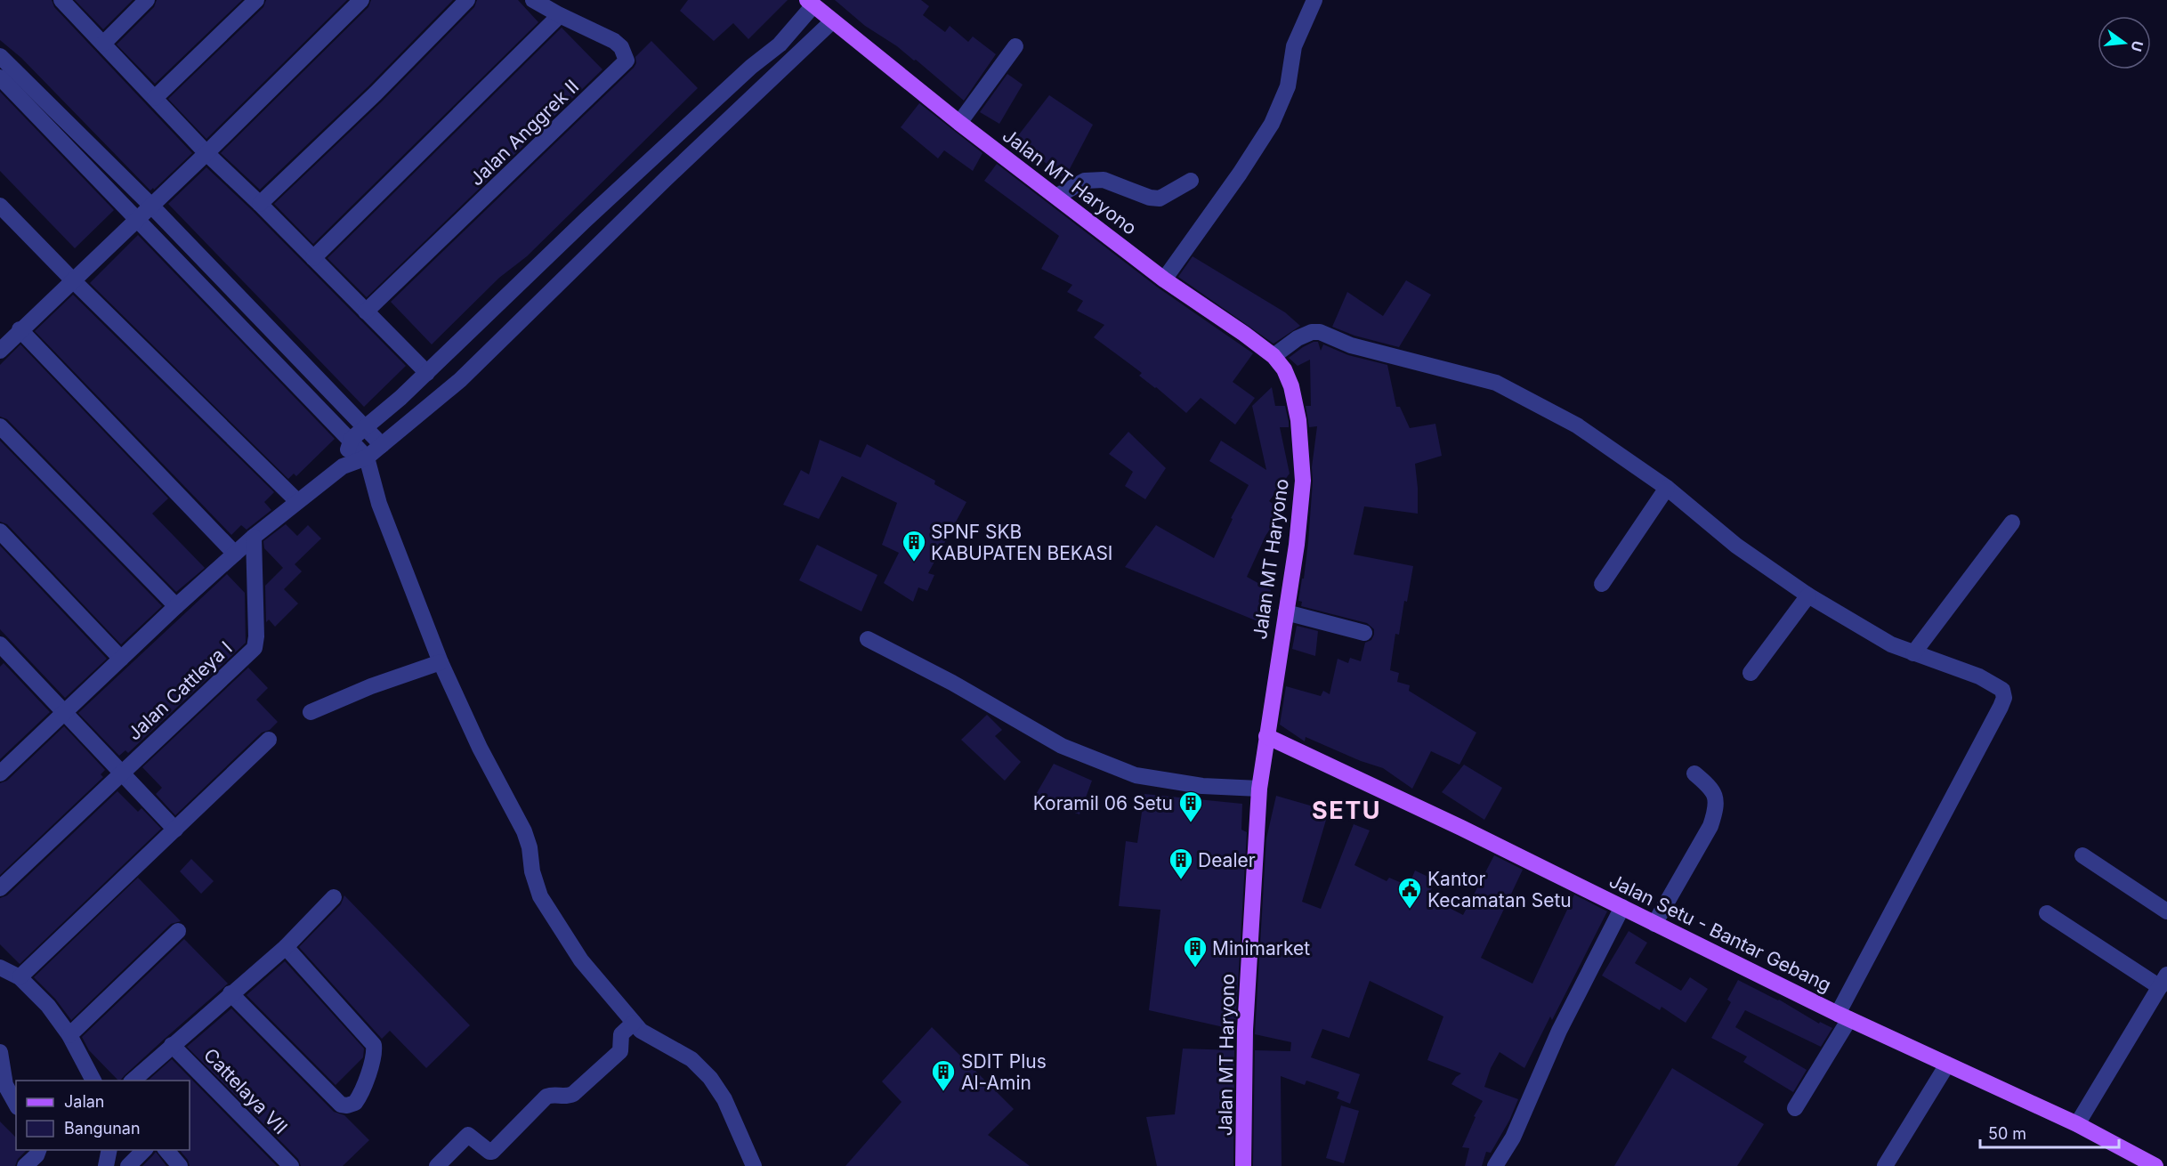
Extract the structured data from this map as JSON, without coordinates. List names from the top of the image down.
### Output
{
  "streets": {
    "main road": ["Jalan MT Haryono", "Jalan Setu - Bantar Gebang"],
    "street": ["Jalan Anggrek II", "Jalan Cattleya I", "Cattelaya VII"]
  },
  "crossings": [
    ["Jalan MT Haryono", "Jalan Setu - Bantar Gebang"]
  ],
  "districts": ["SETU"],
  "places": {
    "building": [
      "SPNF SKB KABUPATEN BEKASI",
      "Koramil 06 Setu",
      "Dealer",
      "Minimarket",
      "SDIT Plus Al-Amin"
    ],
    "public building": ["Kantor Kecamatan Setu"]
  },
  "legend": ["Jalan", "Bangunan"],
  "scale_bar": "50 m",
  "north": "right"
}
